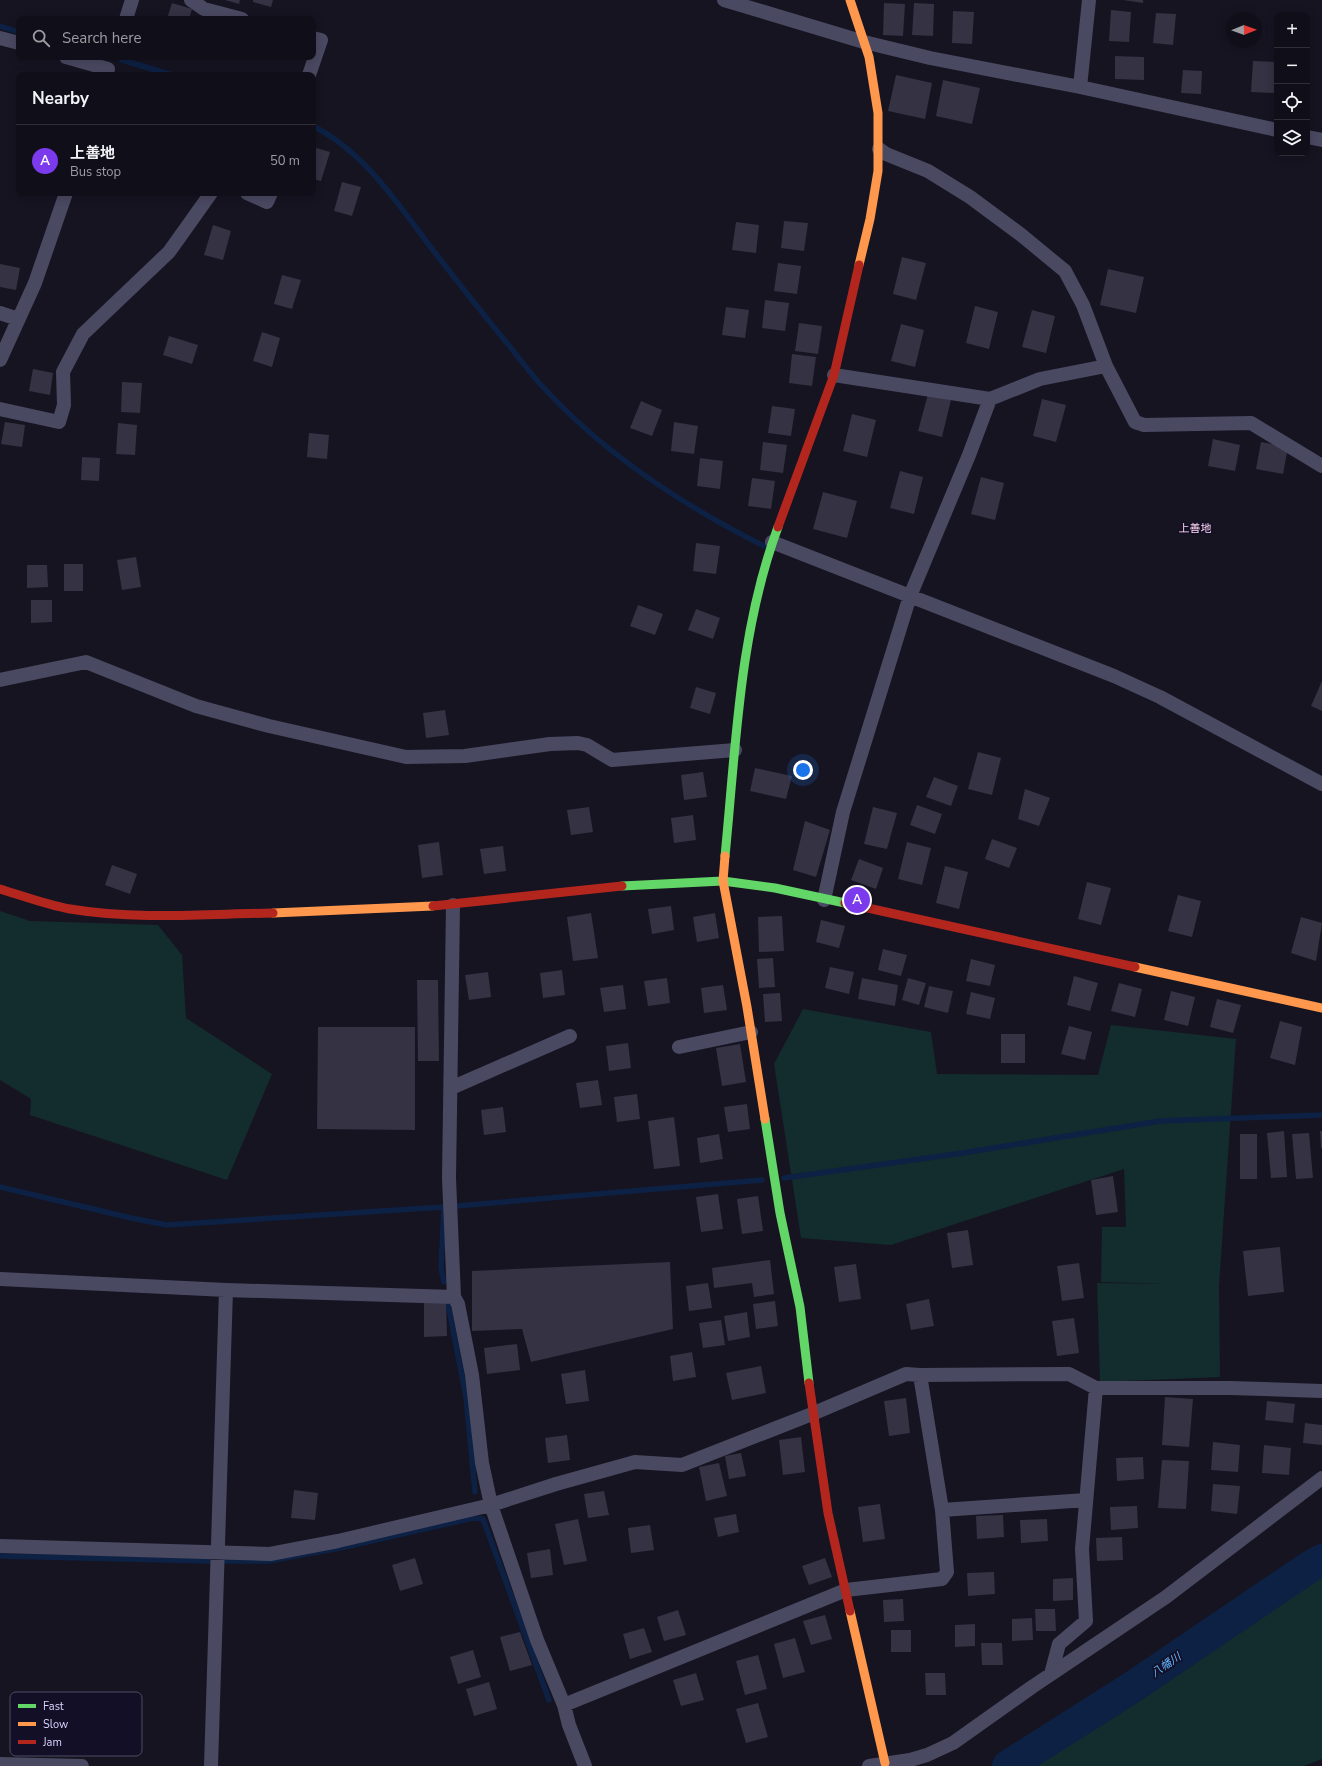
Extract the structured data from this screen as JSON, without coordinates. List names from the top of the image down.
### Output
{
  "districts": ["上善地"],
  "water": ["八幡川"],
  "legend": ["Fast", "Slow", "Jam"],
  "north": "right",
  "page": {
    "map_buttons": ["+", "−"],
    "search": "Search here",
    "heading": "Nearby",
    "list": [
      {
        "mark": "A",
        "name": "上善地",
        "note": "Bus stop",
        "value": "50 m"
      }
    ],
    "pins": "A"
  }
}
